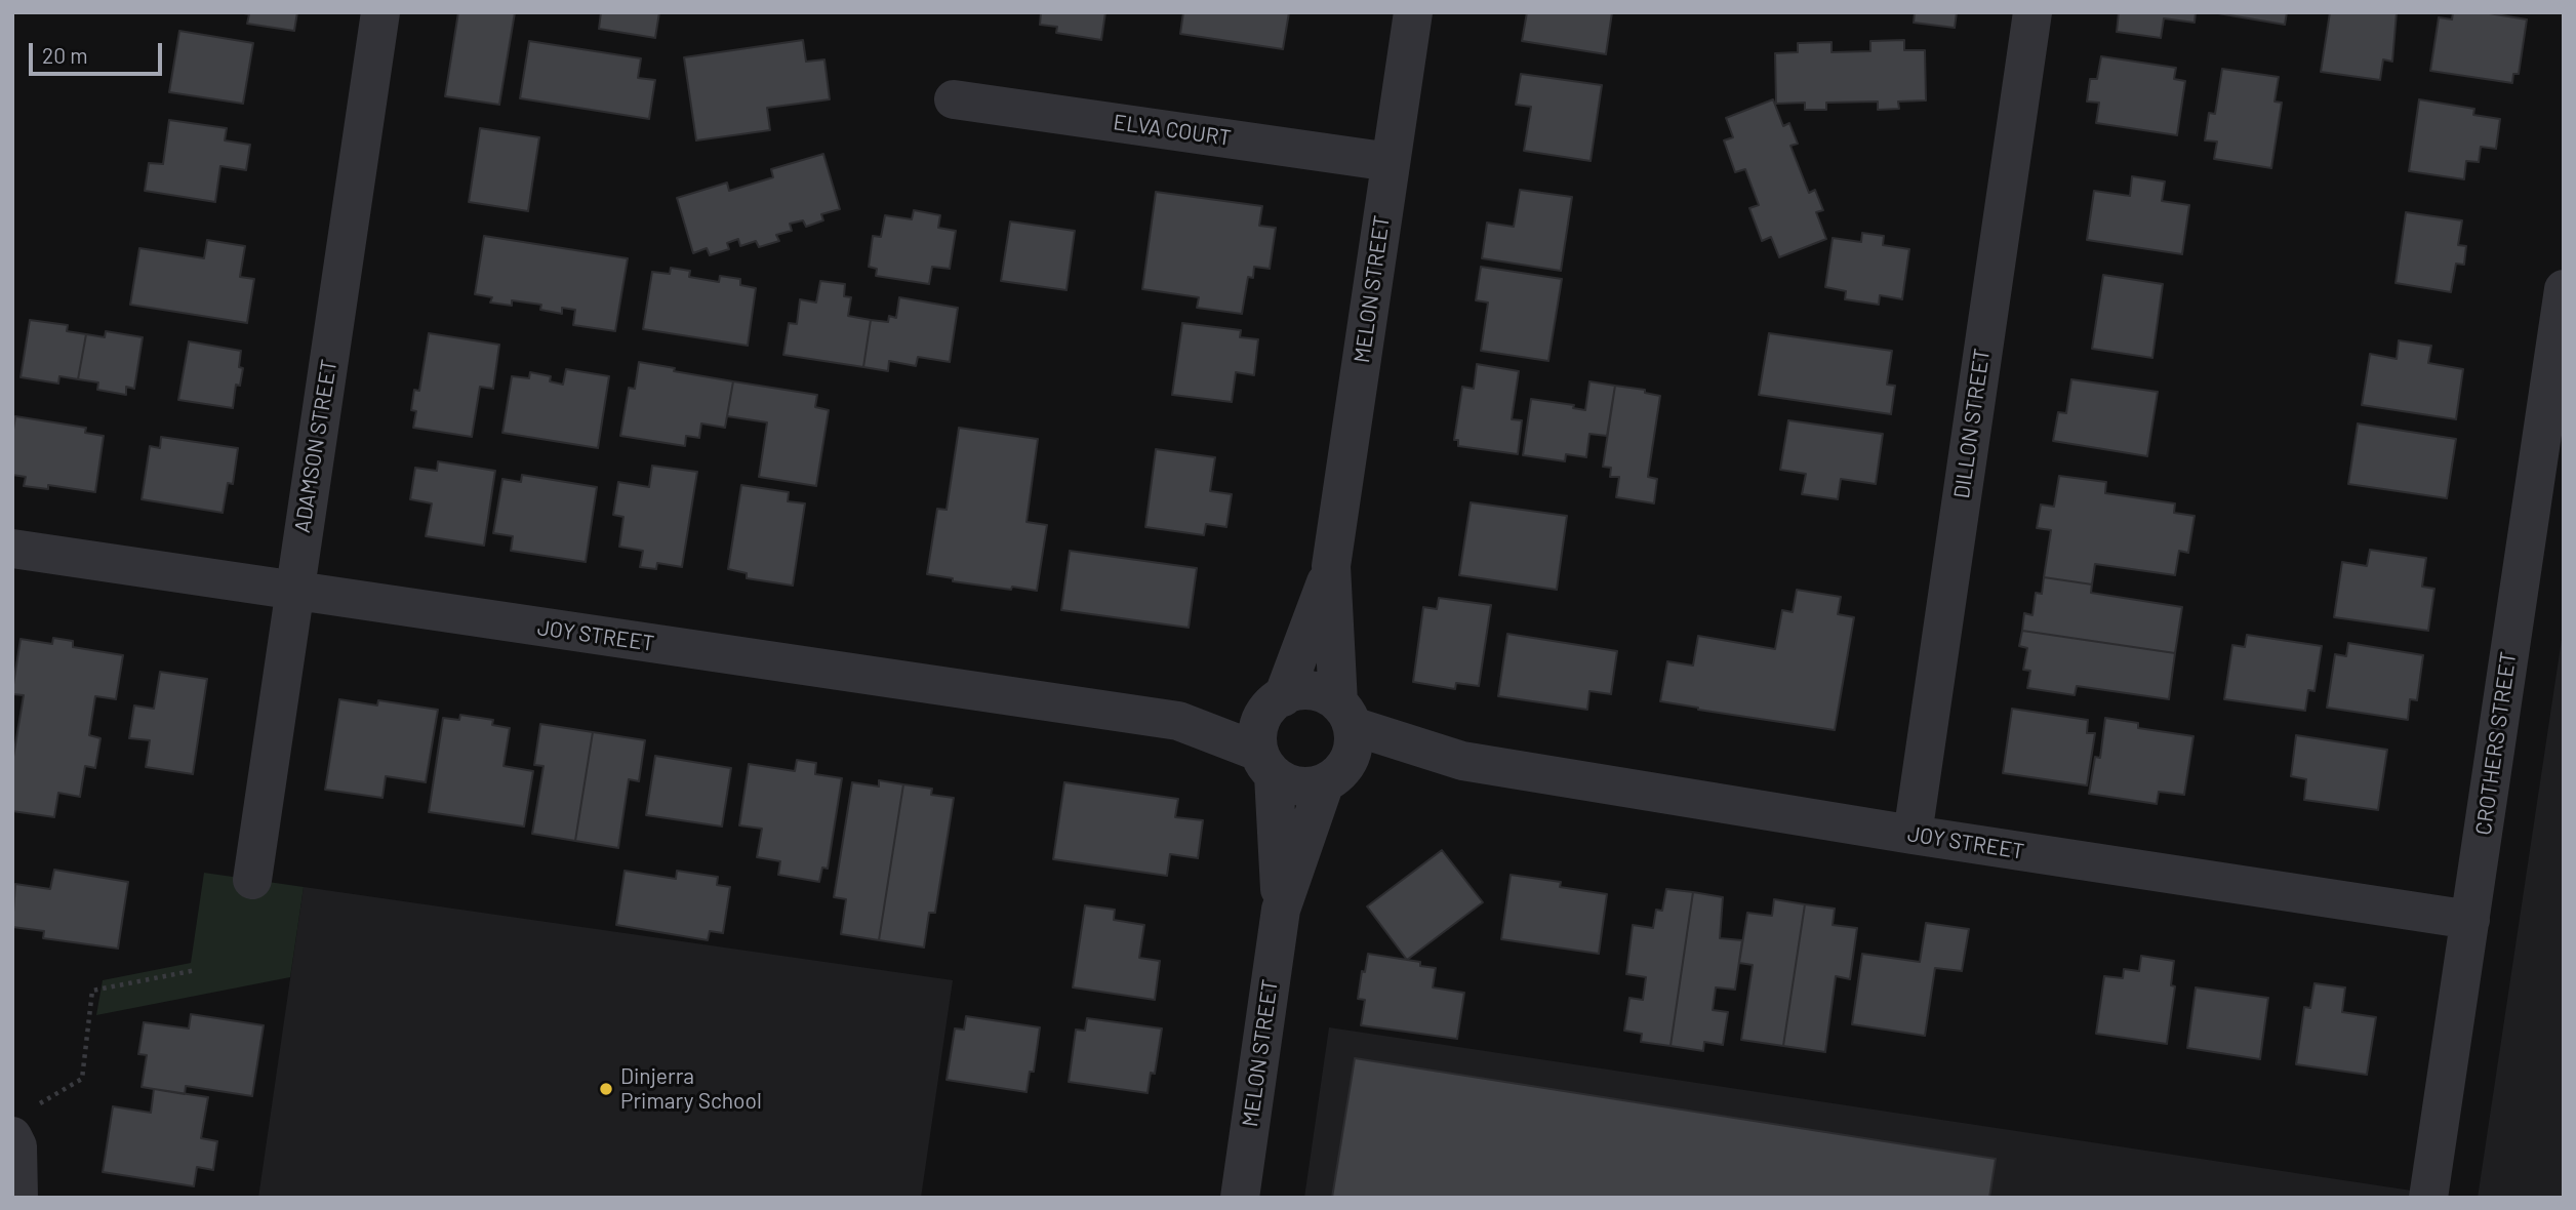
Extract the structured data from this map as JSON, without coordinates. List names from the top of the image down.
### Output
{
  "streets": {
    "street": [
      "ELVA COURT",
      "MELON STREET",
      "DILLON STREET",
      "ADAMSON STREET",
      "JOY STREET",
      "CROTHERS STREET"
    ]
  },
  "crossings": [
    ["ELVA COURT", "MELON STREET"],
    ["MELON STREET", "JOY STREET"],
    ["DILLON STREET", "JOY STREET"],
    ["ADAMSON STREET", "JOY STREET"],
    ["JOY STREET", "CROTHERS STREET"]
  ],
  "places": ["Dinjerra Primary School"],
  "scale_bar": "20 m"
}
